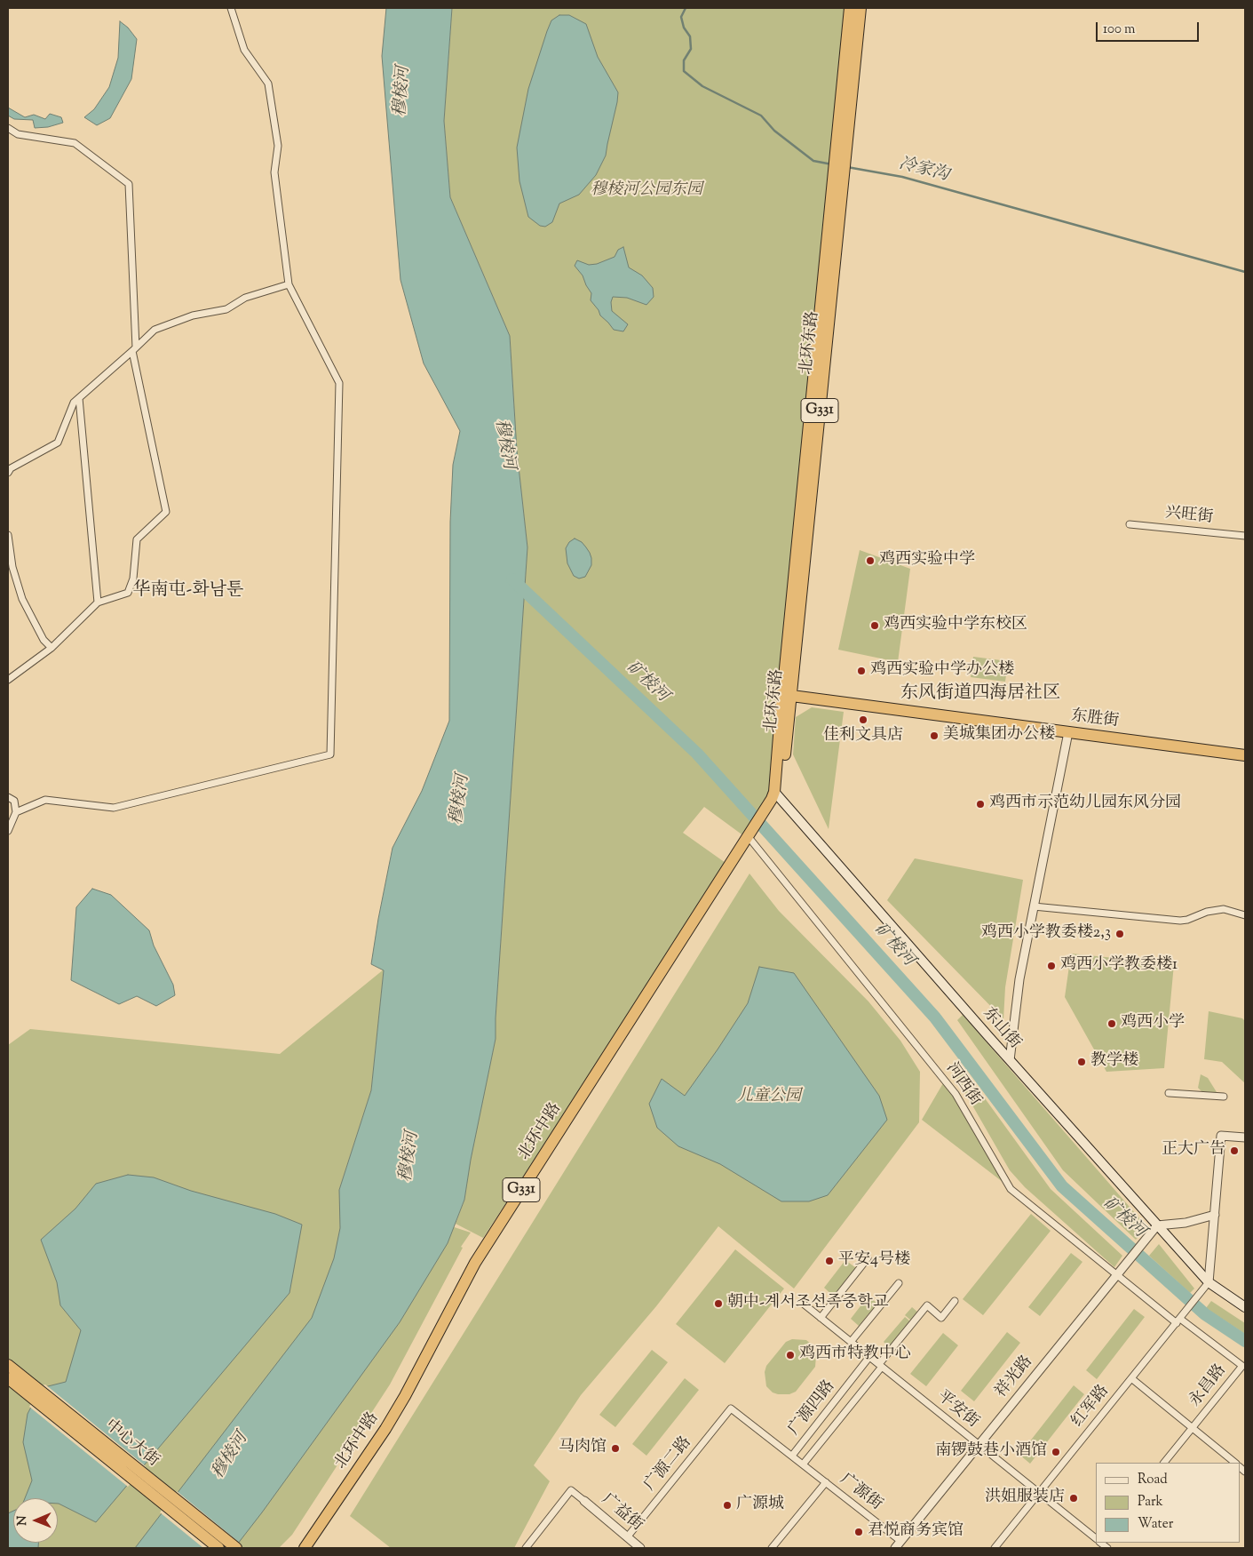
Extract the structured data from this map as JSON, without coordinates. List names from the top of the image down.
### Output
{
  "streets": {
    "highway": [
      "北环东路",
      "G331",
      "东胜街",
      "北环中路",
      "中心大街"
    ],
    "main road": ["东山街"],
    "street": [
      "兴旺街",
      "河西街",
      "祥光路",
      "永昌路",
      "红军路",
      "广源四路",
      "平安街",
      "广源二路",
      "广源街",
      "广益街"
    ]
  },
  "crossings": [
    ["北环东路", "东胜街"],
    ["北环东路", "东山街"],
    ["北环东路", "北环中路"],
    ["东山街", "祥光路"],
    ["东山街", "红军路"],
    ["河西街", "北环中路"],
    ["河西街", "祥光路"],
    ["河西街", "永昌路"],
    ["河西街", "红军路"],
    ["祥光路", "平安街"],
    ["祥光路", "广源街"],
    ["永昌路", "红军路"],
    ["红军路", "平安街"],
    ["广源四路", "平安街"],
    ["广源四路", "广源街"],
    ["广源二路", "广源街"],
    ["广源二路", "广益街"]
  ],
  "districts": ["华南屯-화남툰", "东风街道四海居社区"],
  "water": ["穆棱河", "冷家沟", "矿棱河"],
  "parks": ["穆棱河公园东园", "儿童公园"],
  "places": [
    "鸡西实验中学",
    "鸡西实验中学东校区",
    "鸡西实验中学办公楼",
    "佳利文具店",
    "美城集团办公楼",
    "鸡西市示范幼儿园东风分园",
    "鸡西小学教委楼2,3",
    "鸡西小学教委楼1",
    "鸡西小学",
    "教学楼",
    "正大广告",
    "平安4号楼",
    "朝中-계서조선족중학교",
    "鸡西市特教中心",
    "马肉馆",
    "南锣鼓巷小酒馆",
    "洪姐服装店",
    "广源城",
    "君悦商务宾馆"
  ],
  "legend": ["Road", "Park", "Water"],
  "scale_bar": "100 m",
  "north": "left"
}
